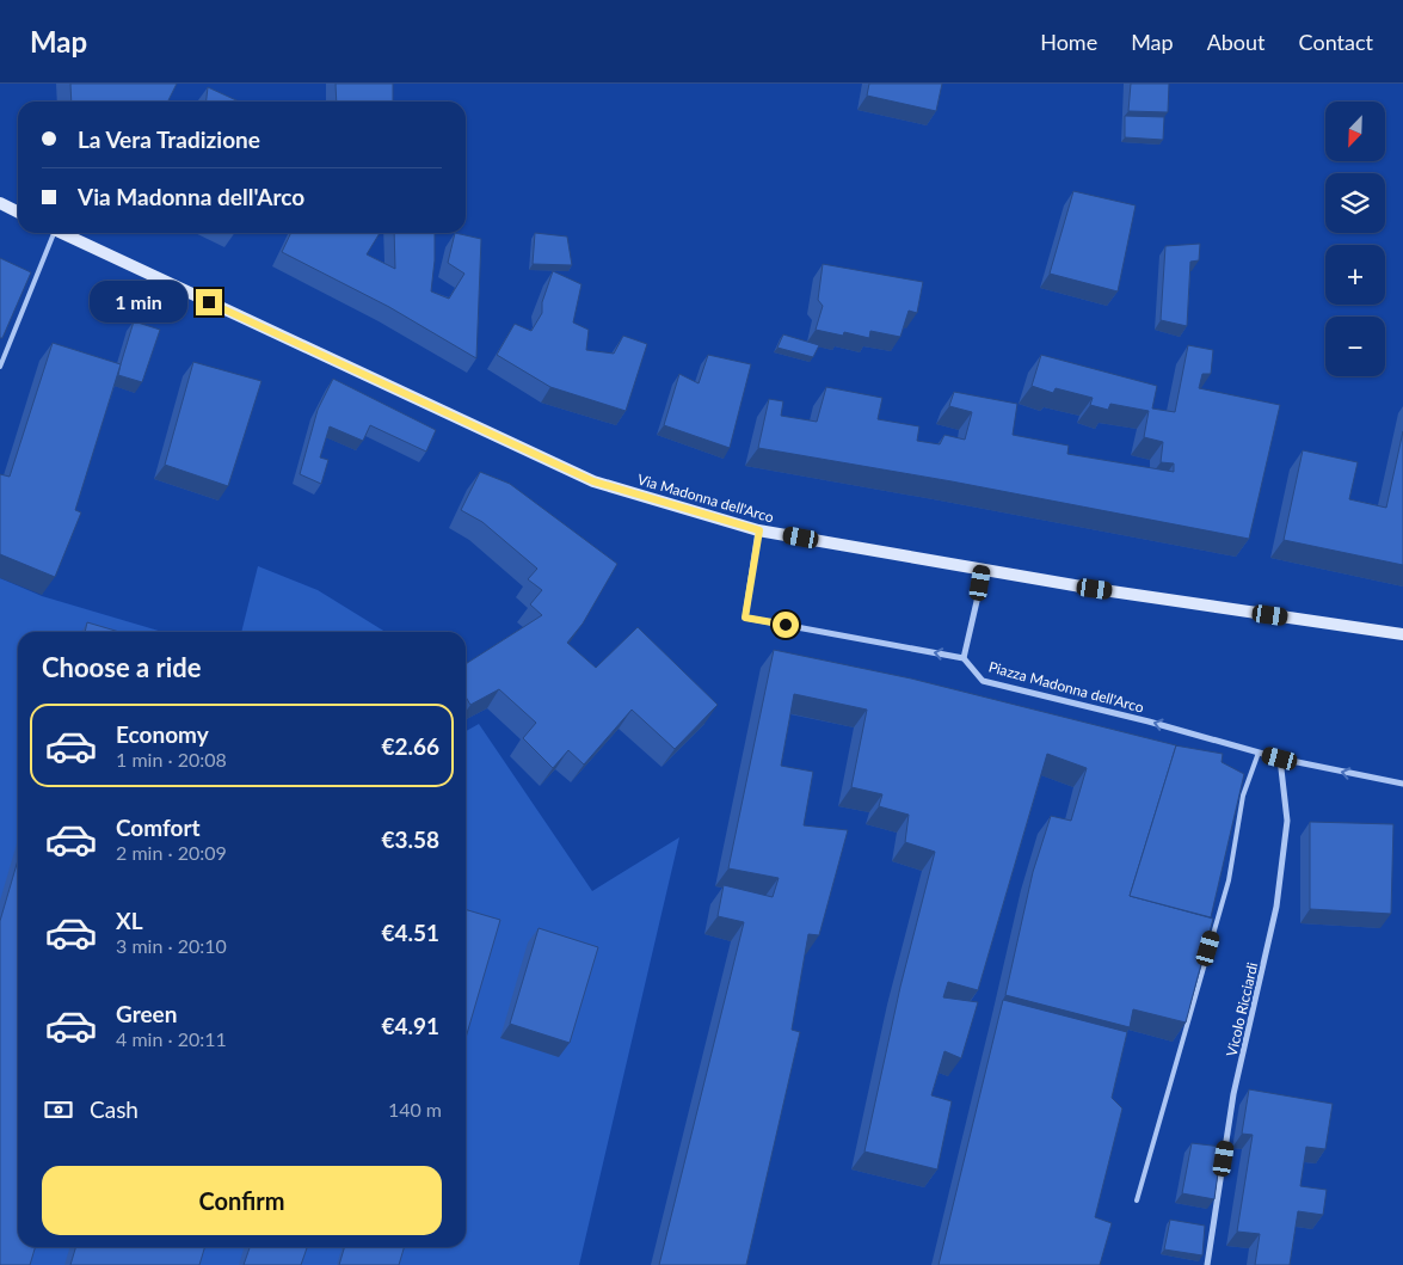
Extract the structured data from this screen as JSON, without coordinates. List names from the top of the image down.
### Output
{
  "streets": {
    "main road": ["Via Madonna dell'Arco"],
    "street": ["Piazza Madonna dell'Arco", "Vicolo Ricciardi"]
  },
  "crossings": [
    ["Piazza Madonna dell'Arco", "Vicolo Ricciardi"]
  ],
  "one_way": ["Piazza Madonna dell'Arco"],
  "north": "bottom left",
  "page": {
    "header": "Map",
    "nav": [
      "Home",
      "Map",
      "About",
      "Contact"
    ],
    "map_buttons": ["+", "−"],
    "banner": ["La Vera Tradizione", "Via Madonna dell'Arco"],
    "bubble": "1 min",
    "heading": "Choose a ride",
    "list": [
      {
        "name": "Economy",
        "note": "1 min · 20:08",
        "value": "€2.66"
      },
      {
        "name": "Comfort",
        "note": "2 min · 20:09",
        "value": "€3.58"
      },
      {
        "name": "XL",
        "note": "3 min · 20:10",
        "value": "€4.51"
      },
      {
        "name": "Green",
        "note": "4 min · 20:11",
        "value": "€4.91"
      }
    ],
    "pay": ["Cash", "140 m"],
    "buttons": "Confirm"
  }
}
